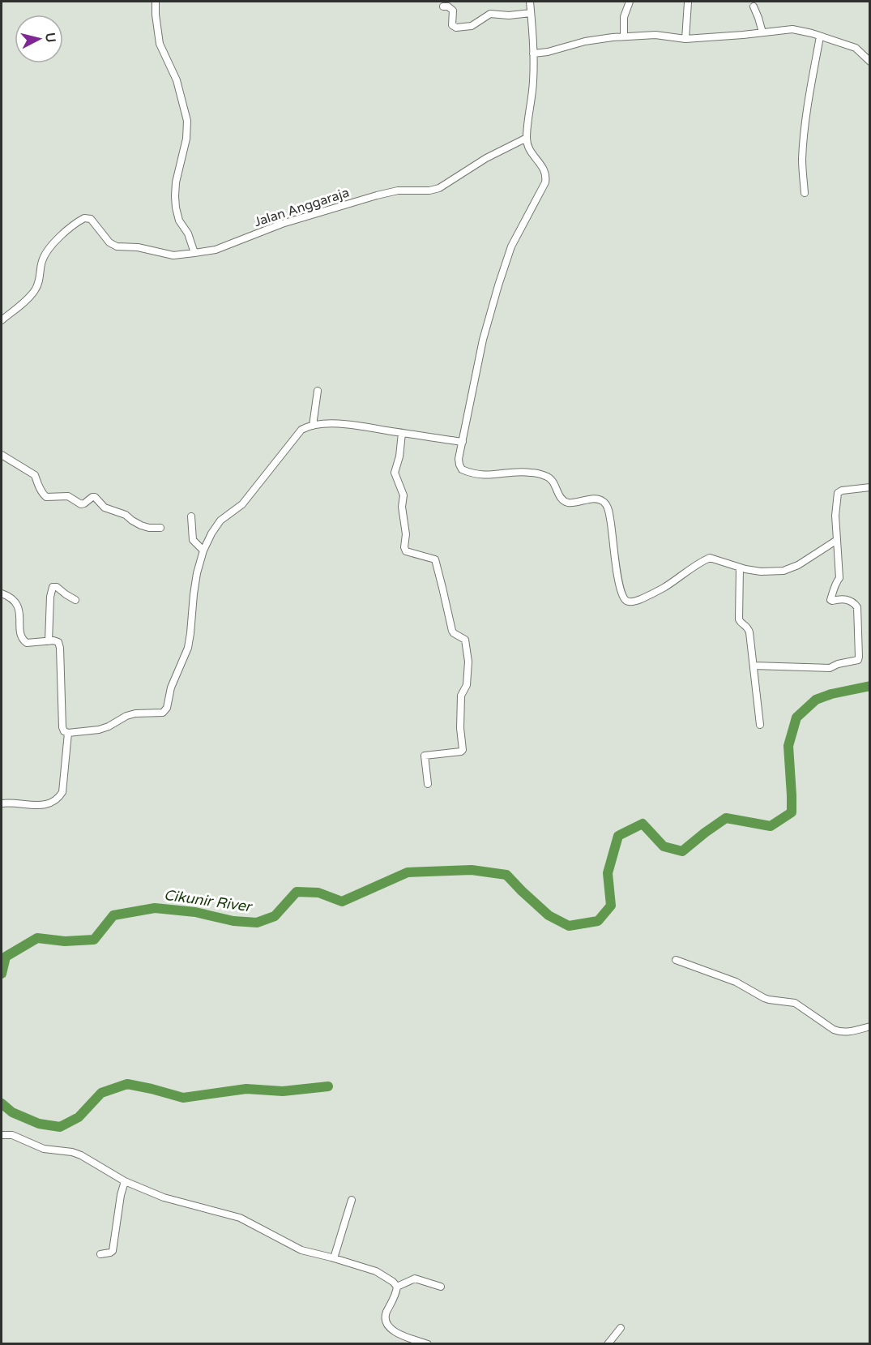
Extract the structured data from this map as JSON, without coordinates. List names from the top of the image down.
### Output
{
  "streets": {
    "street": ["Jalan Anggaraja"]
  },
  "water": ["Cikunir River"],
  "north": "right"
}
